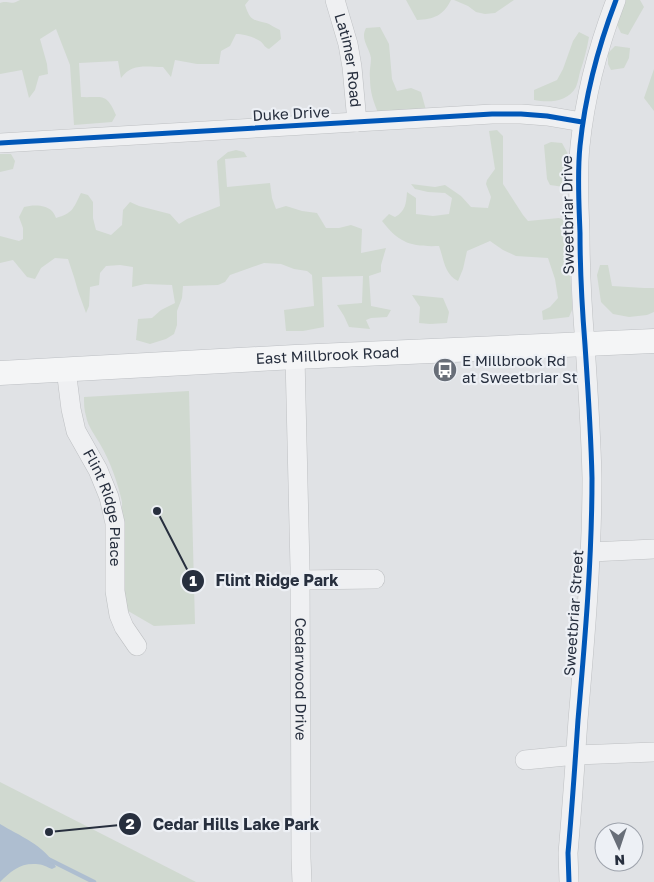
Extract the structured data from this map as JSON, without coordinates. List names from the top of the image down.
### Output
{
  "streets": {
    "main road": ["East Millbrook Road"],
    "street": [
      "Latimer Road",
      "Duke Drive",
      "Sweetbriar Drive",
      "Flint Ridge Place",
      "Sweetbriar Street",
      "Cedarwood Drive"
    ]
  },
  "crossings": [
    ["Latimer Road", "Duke Drive"],
    ["Duke Drive", "Sweetbriar Drive"],
    ["Sweetbriar Drive", "East Millbrook Road"],
    ["Sweetbriar Drive", "Sweetbriar Street"],
    ["East Millbrook Road", "Flint Ridge Place"],
    ["East Millbrook Road", "Sweetbriar Street"],
    ["East Millbrook Road", "Cedarwood Drive"]
  ],
  "places": {
    "bus stop": ["E Millbrook Rd at Sweetbriar St"],
    "other": ["Flint Ridge Park", "Cedar Hills Lake Park"]
  },
  "north": "bottom"
}
